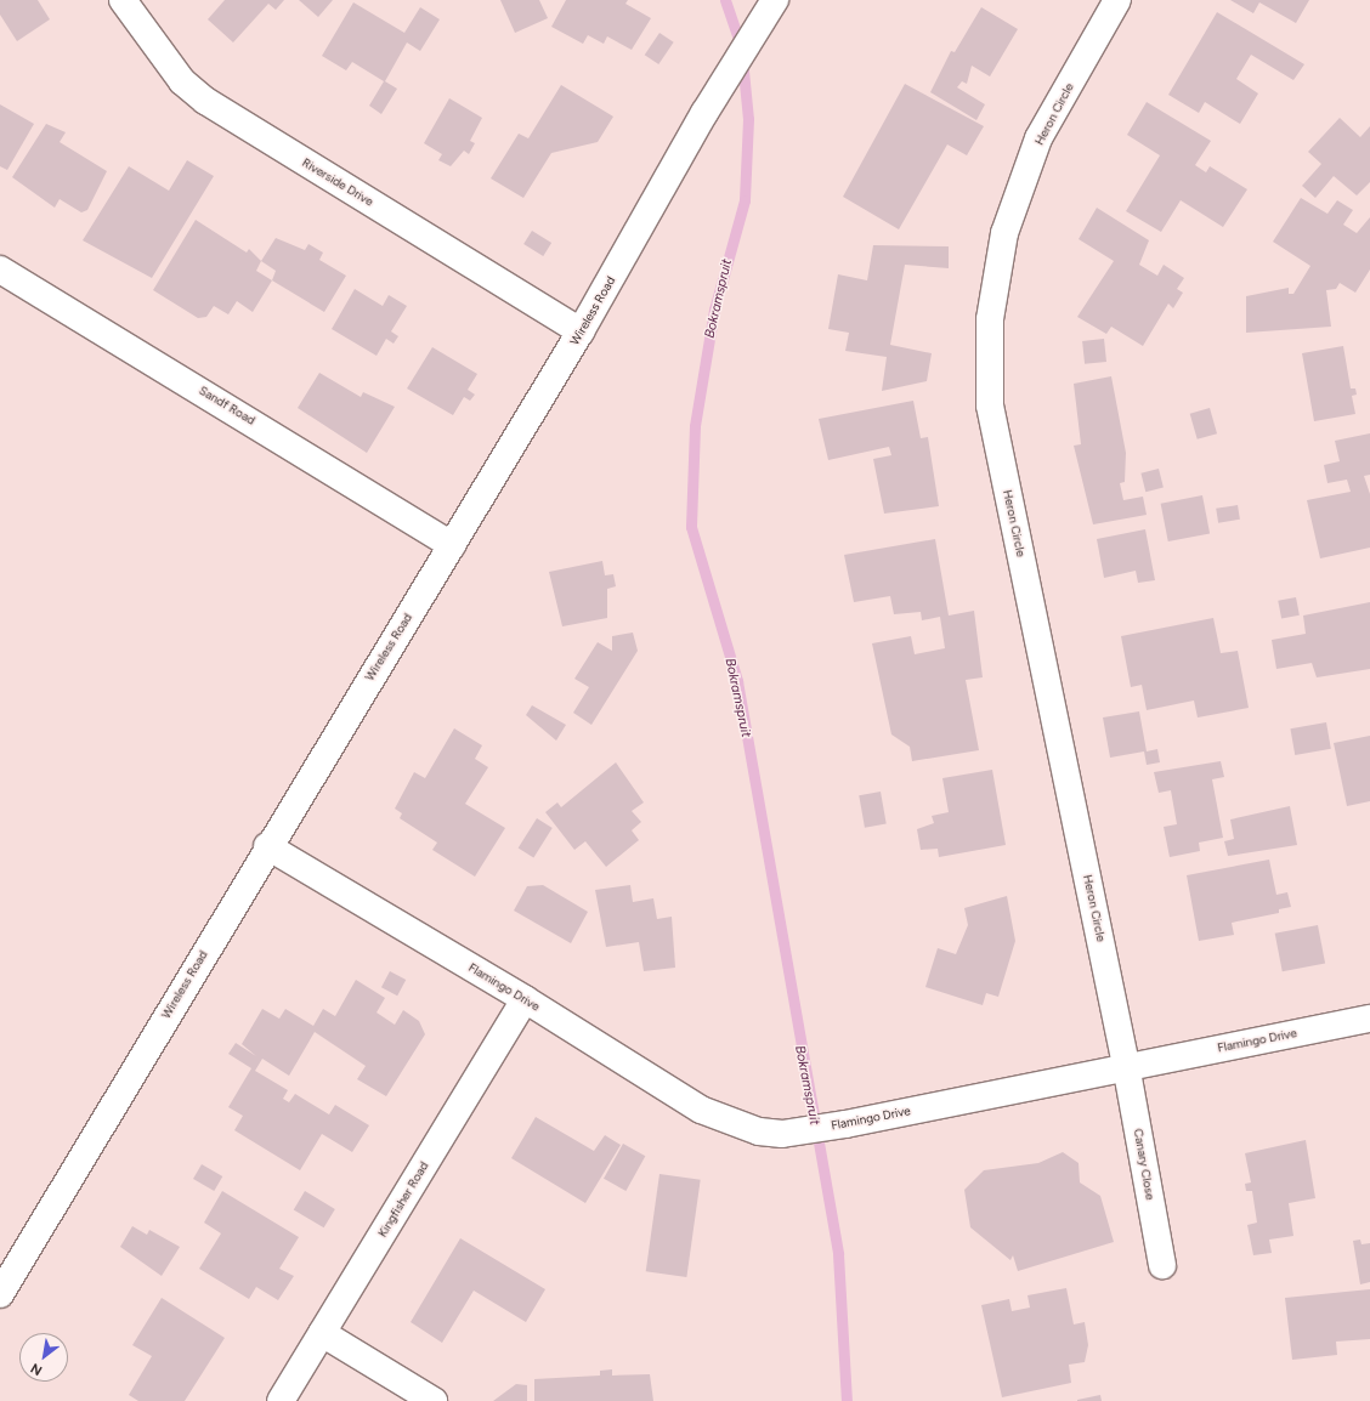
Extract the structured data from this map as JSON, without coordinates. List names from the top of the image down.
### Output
{
  "streets": {
    "street": [
      "Heron Circle",
      "Riverside Drive",
      "Wireless Road",
      "Sandf Road",
      "Flamingo Drive",
      "Canary Close",
      "Kingfisher Road"
    ]
  },
  "crossings": [
    ["Heron Circle", "Flamingo Drive"],
    ["Heron Circle", "Canary Close"],
    ["Riverside Drive", "Wireless Road"],
    ["Wireless Road", "Sandf Road"],
    ["Wireless Road", "Flamingo Drive"],
    ["Flamingo Drive", "Canary Close"],
    ["Flamingo Drive", "Kingfisher Road"]
  ],
  "water": ["Bokramspruit"],
  "north": "bottom left"
}
